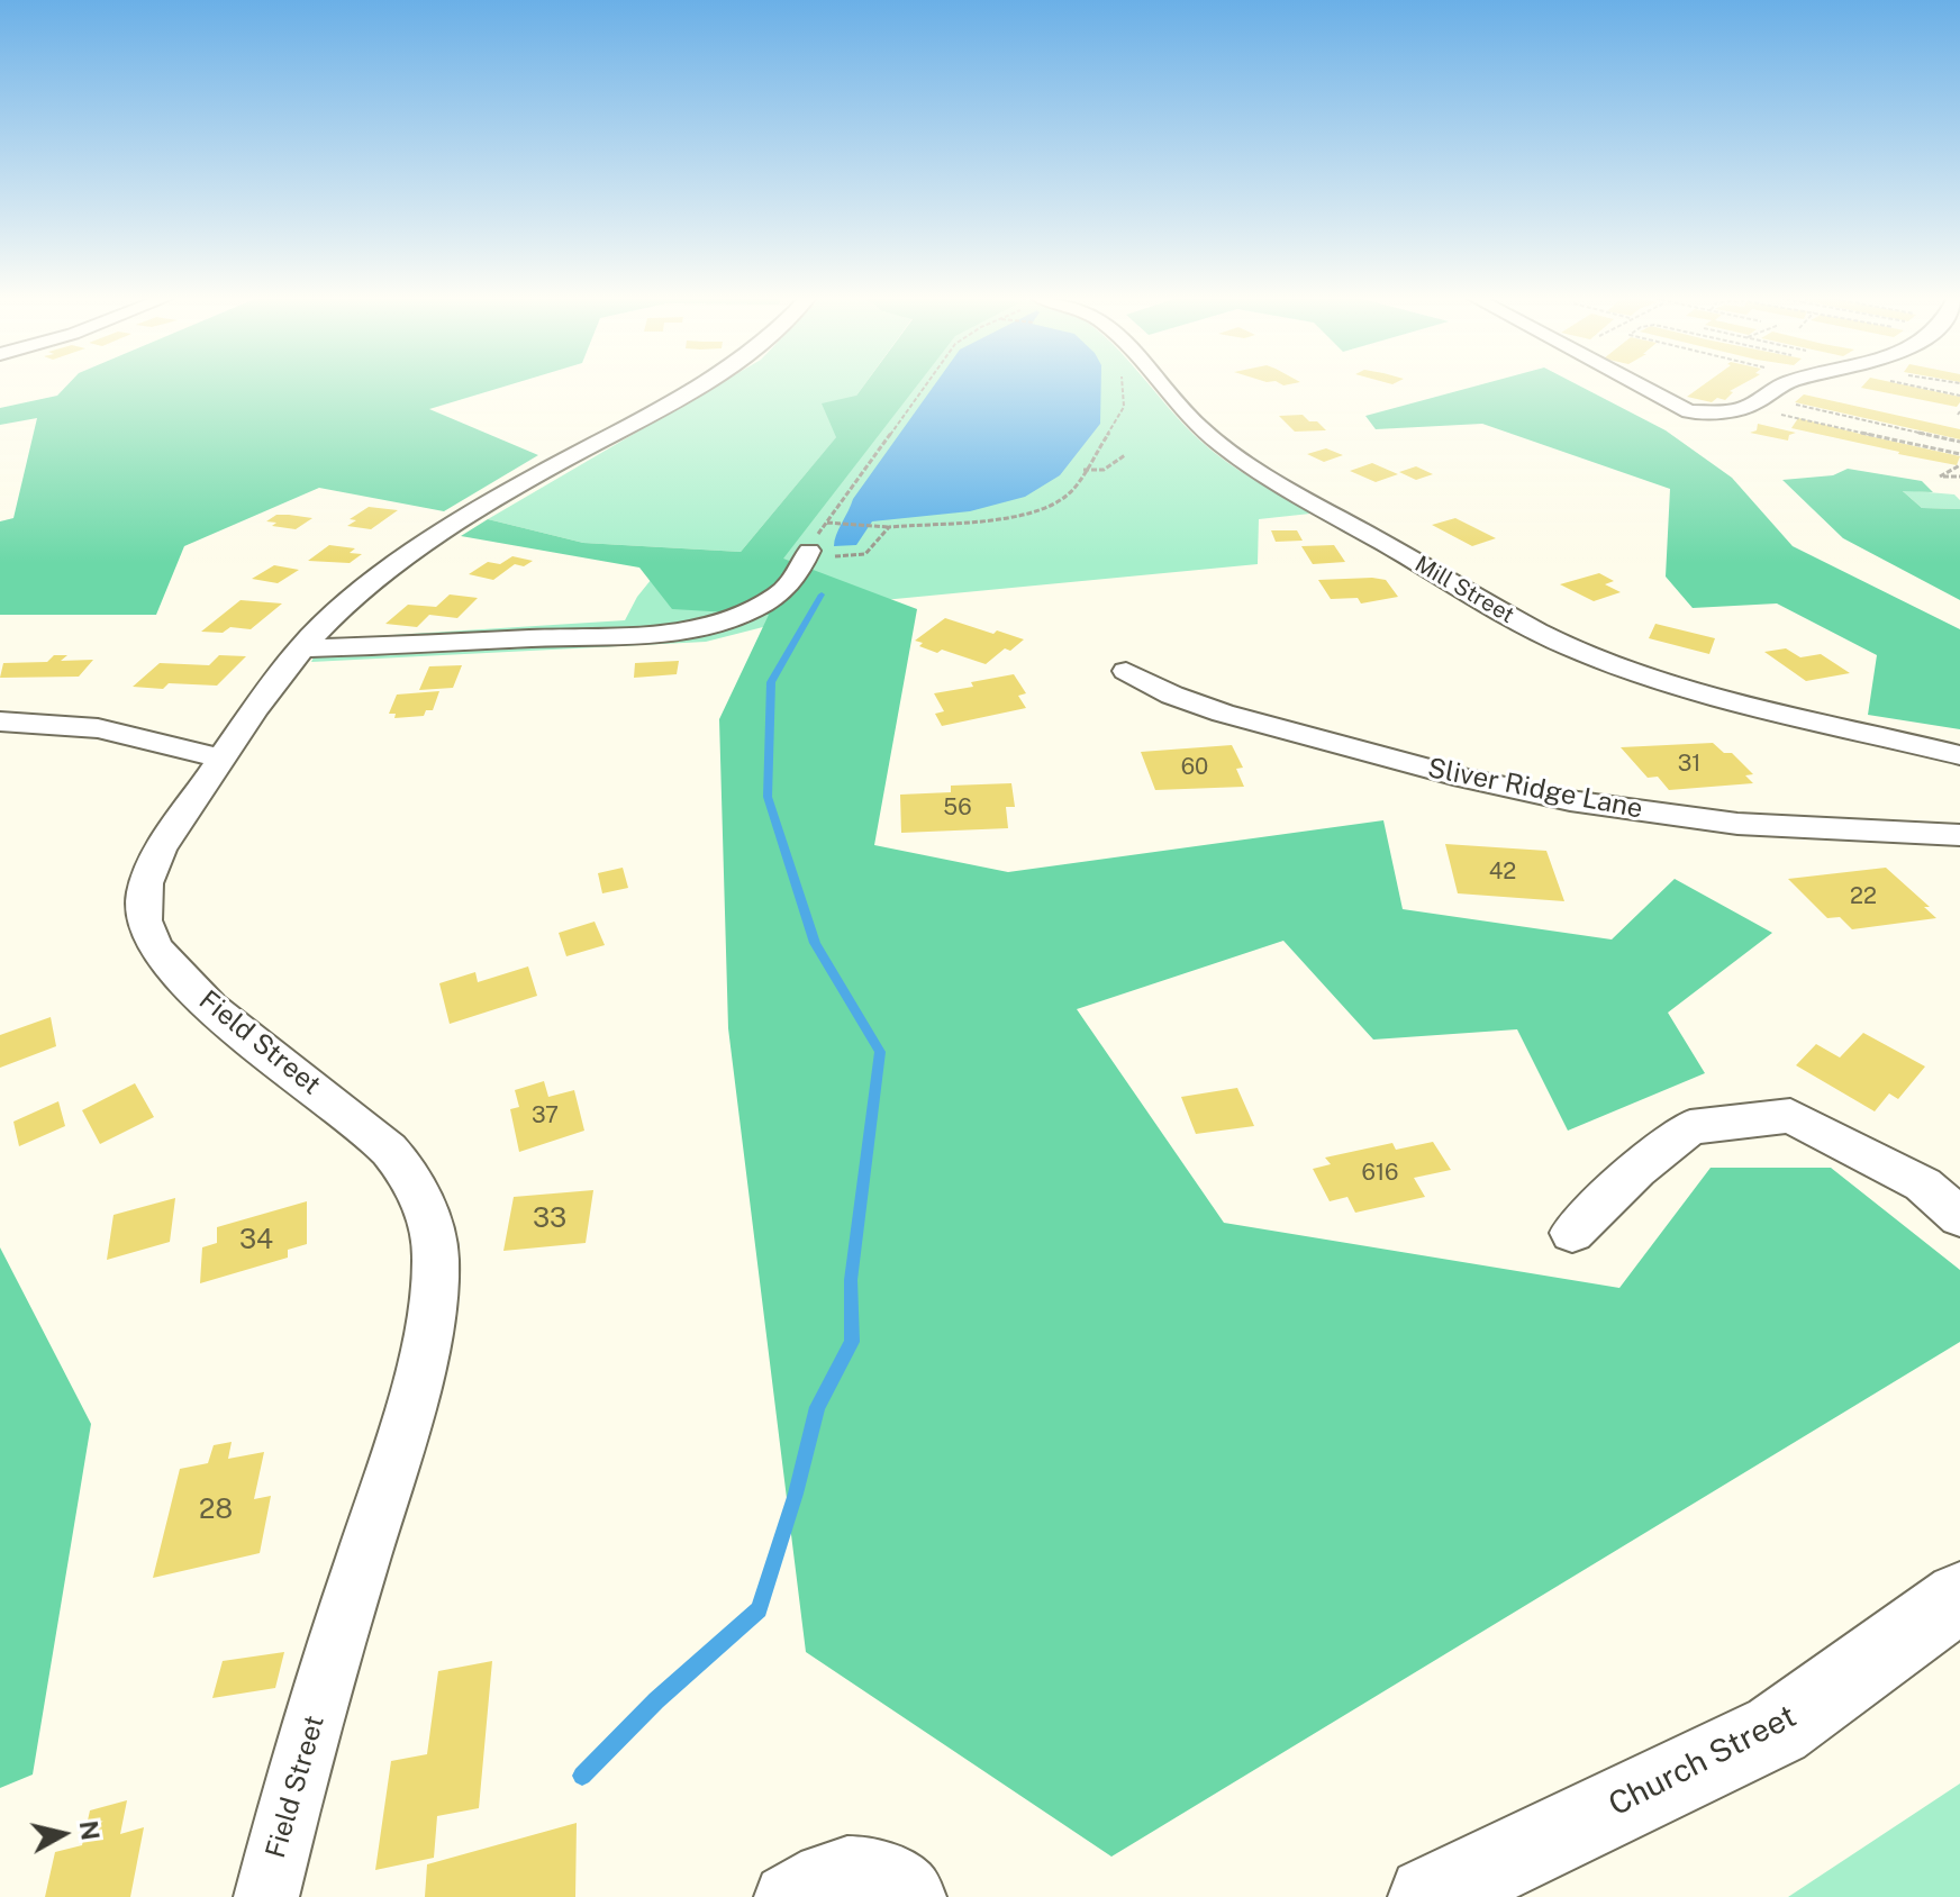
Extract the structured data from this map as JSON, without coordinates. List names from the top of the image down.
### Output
{
  "streets": {
    "main road": ["Church Street"],
    "street": ["Mill Street", "Sliver Ridge Lane", "Field Street"]
  },
  "house_numbers": [
    "31",
    "60",
    "56",
    "42",
    "22",
    "37",
    "616",
    "33",
    "34",
    "28"
  ],
  "north": "right"
}
